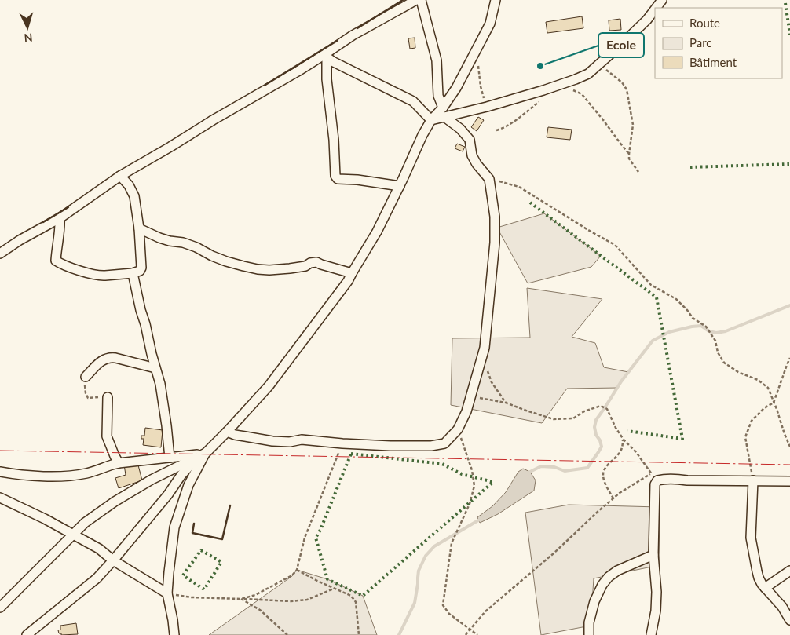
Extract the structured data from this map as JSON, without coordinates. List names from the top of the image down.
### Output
{
  "places": ["Ecole"],
  "legend": ["Route", "Parc", "Bâtiment"],
  "north": "bottom"
}
